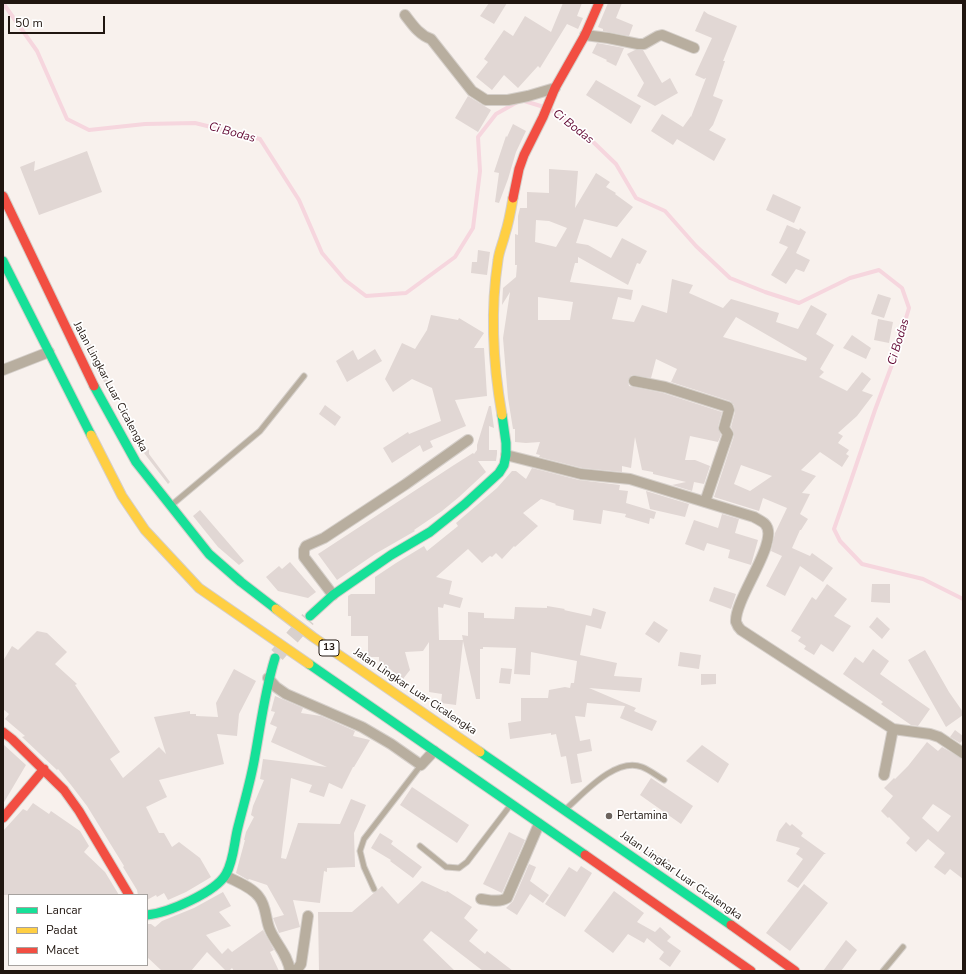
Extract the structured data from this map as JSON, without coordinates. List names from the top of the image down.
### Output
{
  "streets": {
    "main road": ["Jalan Lingkar Luar Cicalengka", "13"]
  },
  "water": ["Ci Bodas"],
  "places": ["Pertamina"],
  "legend": ["Lancar", "Padat", "Macet"],
  "scale_bar": "50 m"
}
